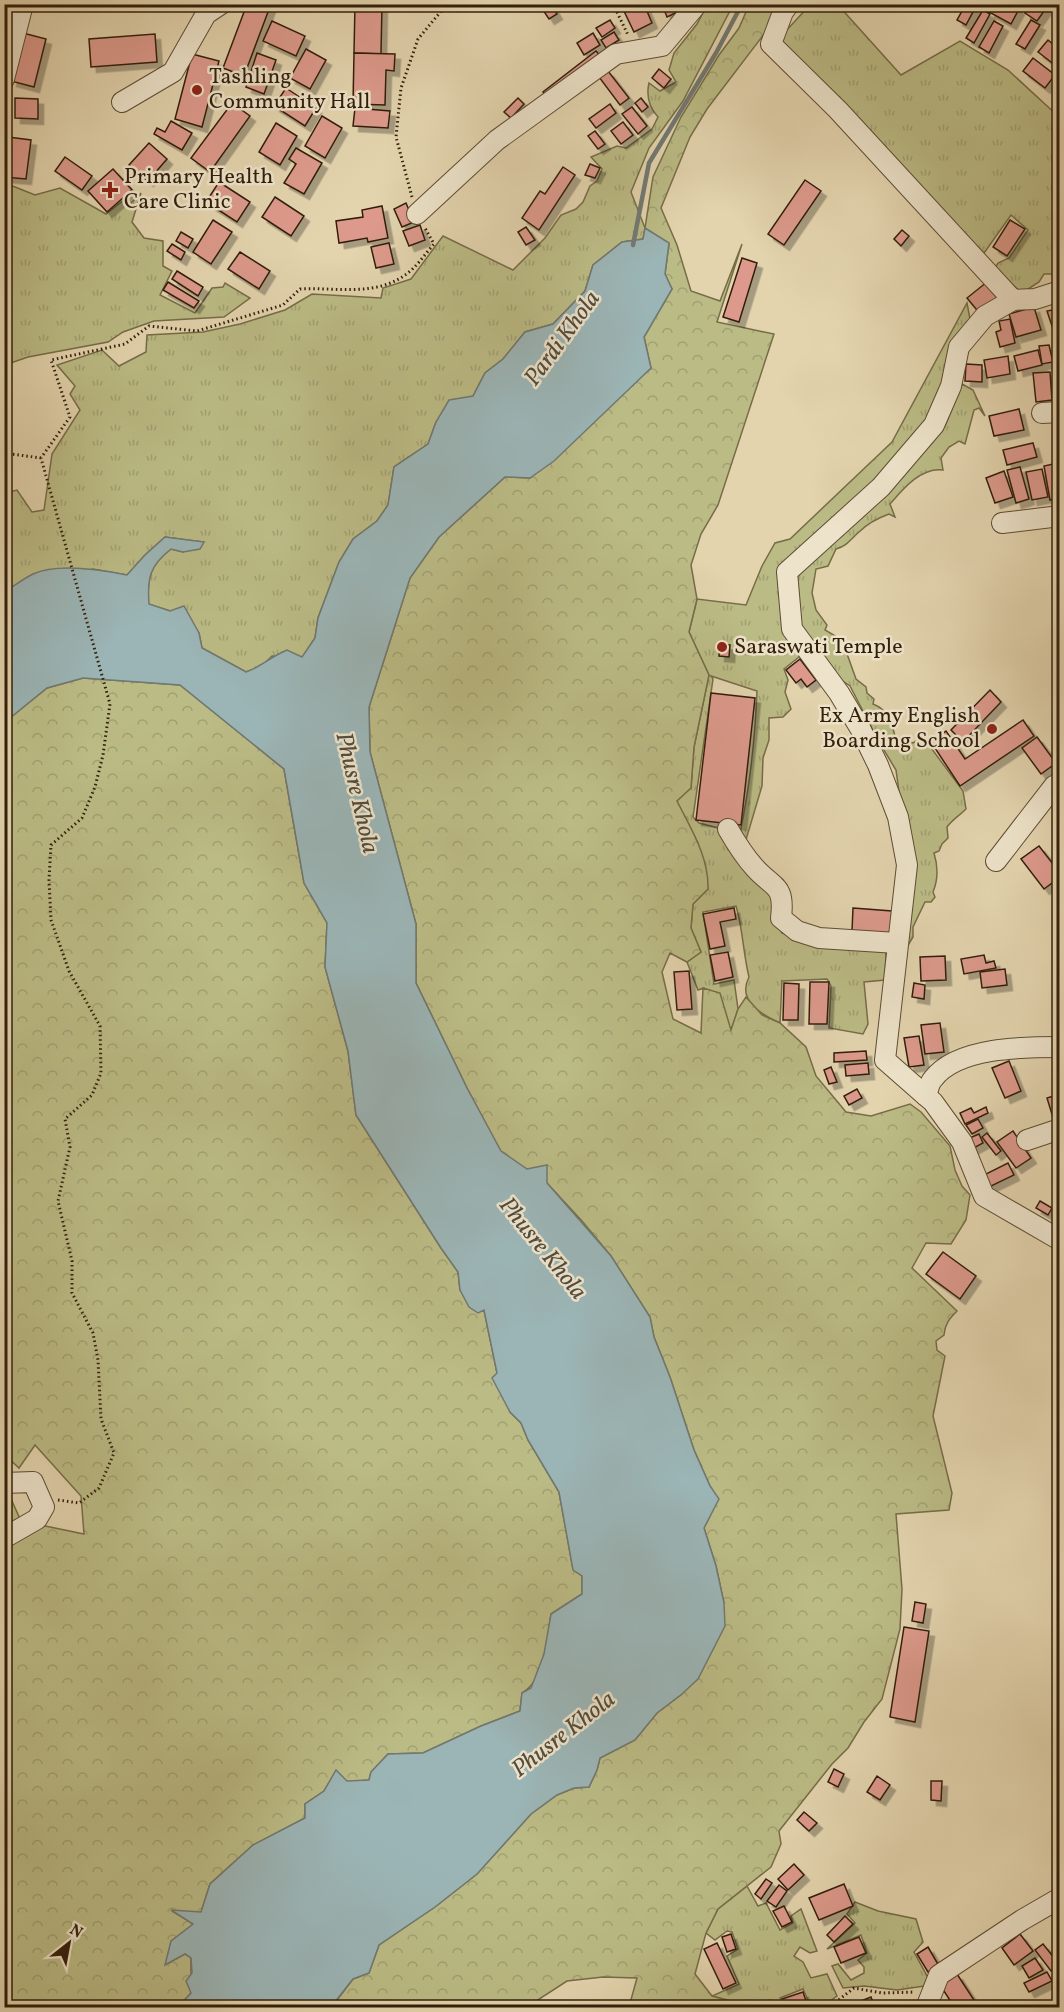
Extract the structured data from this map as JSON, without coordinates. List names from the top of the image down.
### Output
{
  "water": ["Pardi Khola", "Phusre Khola"],
  "places": {
    "other": ["Tashling Community Hall", "Saraswati Temple", "Ex Army English Boarding School"],
    "health": ["Primary Health Care Clinic"]
  },
  "north": "top right"
}
